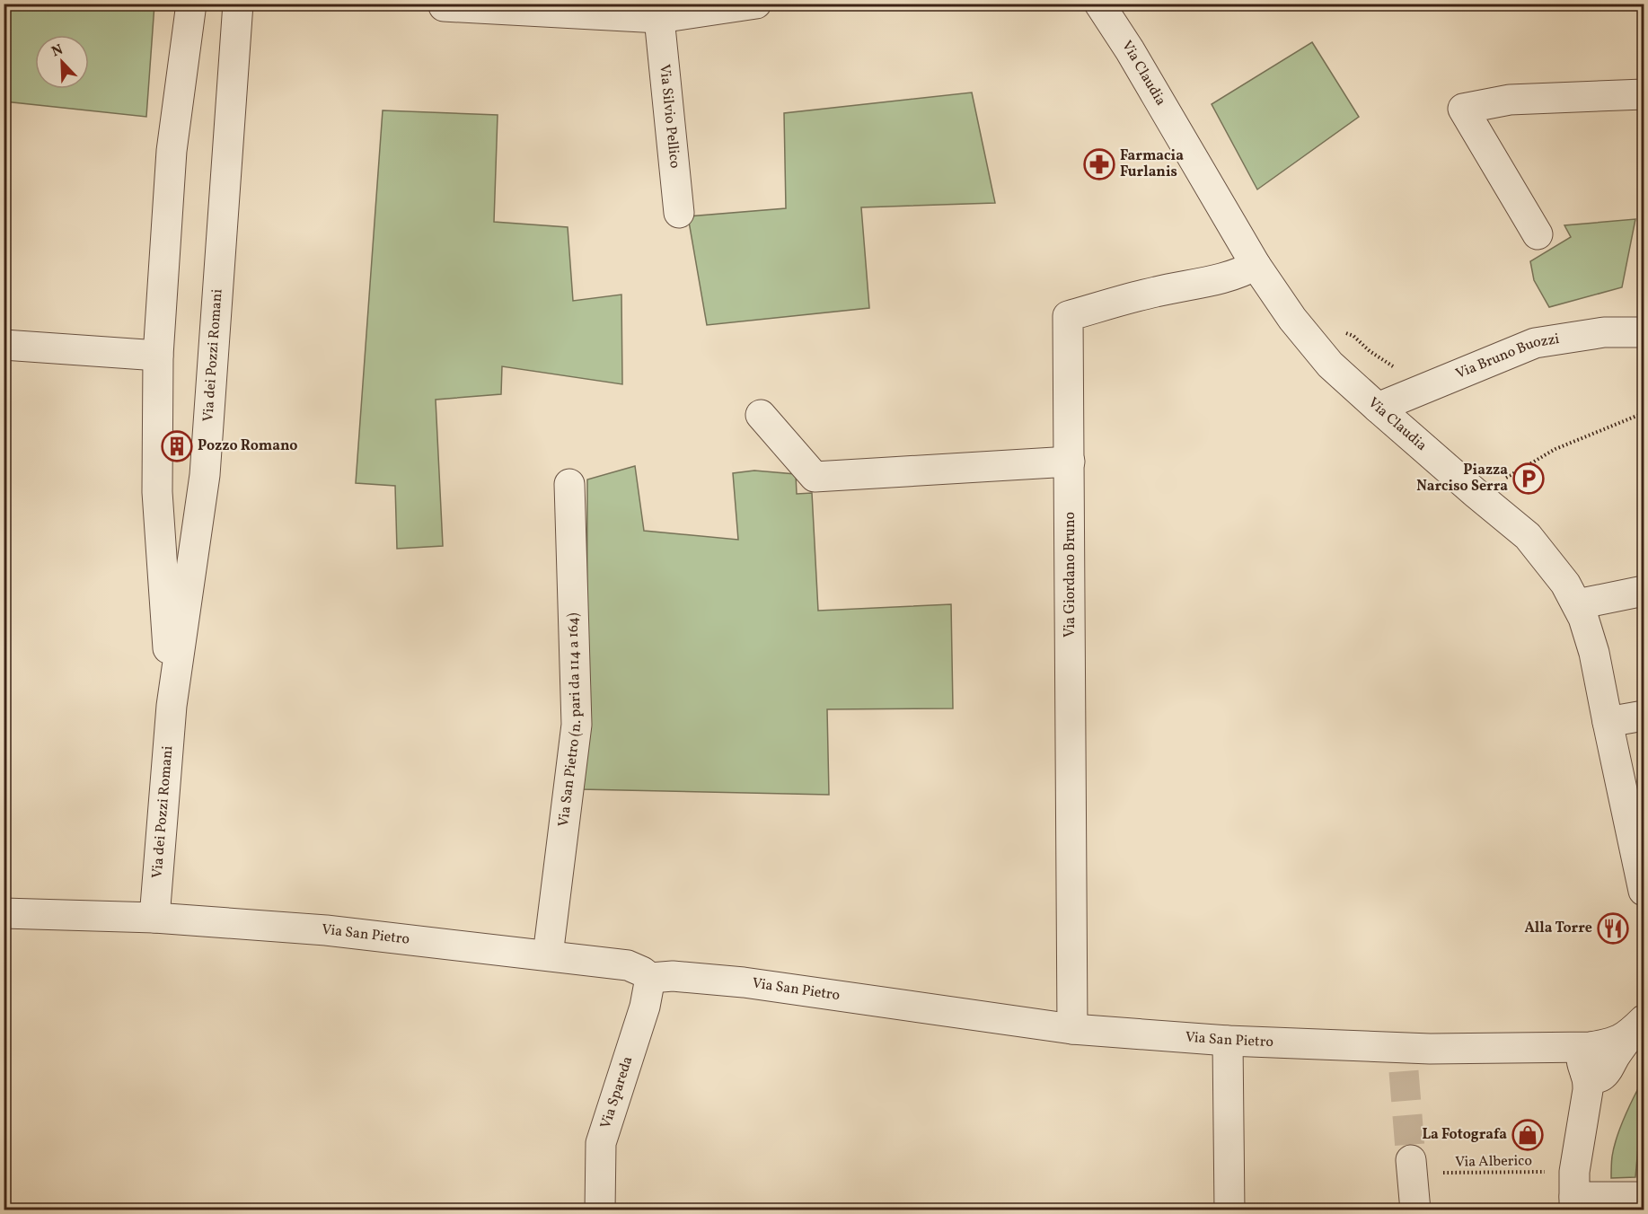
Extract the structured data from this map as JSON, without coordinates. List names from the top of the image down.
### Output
{
  "streets": {
    "street": [
      "Via Claudia",
      "Via Silvio Pellico",
      "Via dei Pozzi Romani",
      "Via Bruno Buozzi",
      "Via Giordano Bruno",
      "Via San Pietro (n. pari da 114 a 164)",
      "Via San Pietro",
      "Via Spareda"
    ],
    "path": ["Via Alberico"]
  },
  "crossings": [
    ["Via Claudia", "Via Bruno Buozzi"],
    ["Via Claudia", "Via Giordano Bruno"],
    ["Via dei Pozzi Romani", "Via San Pietro"],
    ["Via Giordano Bruno", "Via San Pietro"],
    ["Via San Pietro (n. pari da 114 a 164)", "Via San Pietro"],
    ["Via San Pietro", "Via Spareda"]
  ],
  "places": {
    "pharmacy": ["Farmacia Furlanis"],
    "building": ["Pozzo Romano"],
    "parking": ["Piazza Narciso Serra"],
    "restaurant": ["Alla Torre"],
    "shop": ["La Fotografa"]
  },
  "north": "top left"
}
